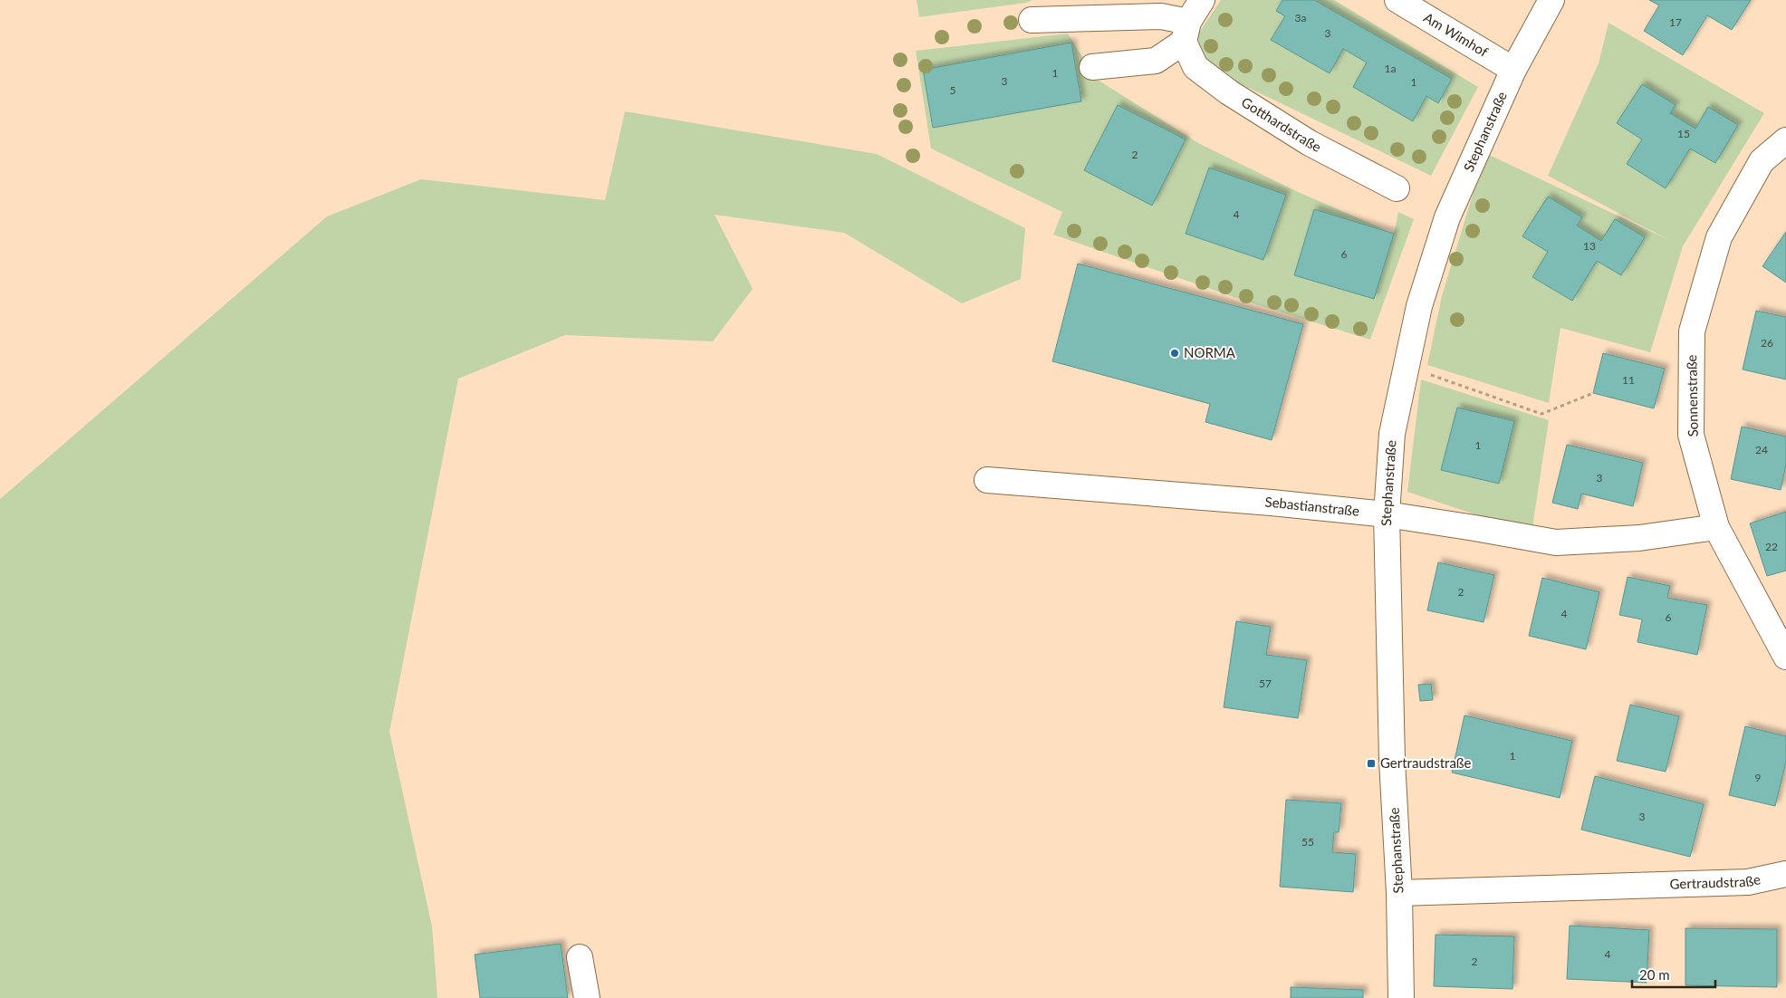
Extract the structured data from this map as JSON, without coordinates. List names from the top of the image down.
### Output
{
  "streets": {
    "street": [
      "Am Wimhof",
      "Gotthardstraße",
      "Stephanstraße",
      "Sonnenstraße",
      "Sebastianstraße",
      "Gertraudstraße"
    ]
  },
  "crossings": [
    ["Am Wimhof", "Stephanstraße"],
    ["Stephanstraße", "Sebastianstraße"],
    ["Stephanstraße", "Gertraudstraße"],
    ["Sonnenstraße", "Sebastianstraße"]
  ],
  "places": {
    "other": ["NORMA"],
    "transit": ["Gertraudstraße"]
  },
  "house_numbers": [
    "3a",
    "17",
    "3",
    "1a",
    "1",
    "3",
    "1",
    "5",
    "15",
    "2",
    "4",
    "13",
    "6",
    "26",
    "11",
    "1",
    "24",
    "3",
    "22",
    "2",
    "4",
    "6",
    "57",
    "1",
    "9",
    "3",
    "55",
    "4",
    "2"
  ],
  "scale_bar": "20 m"
}
